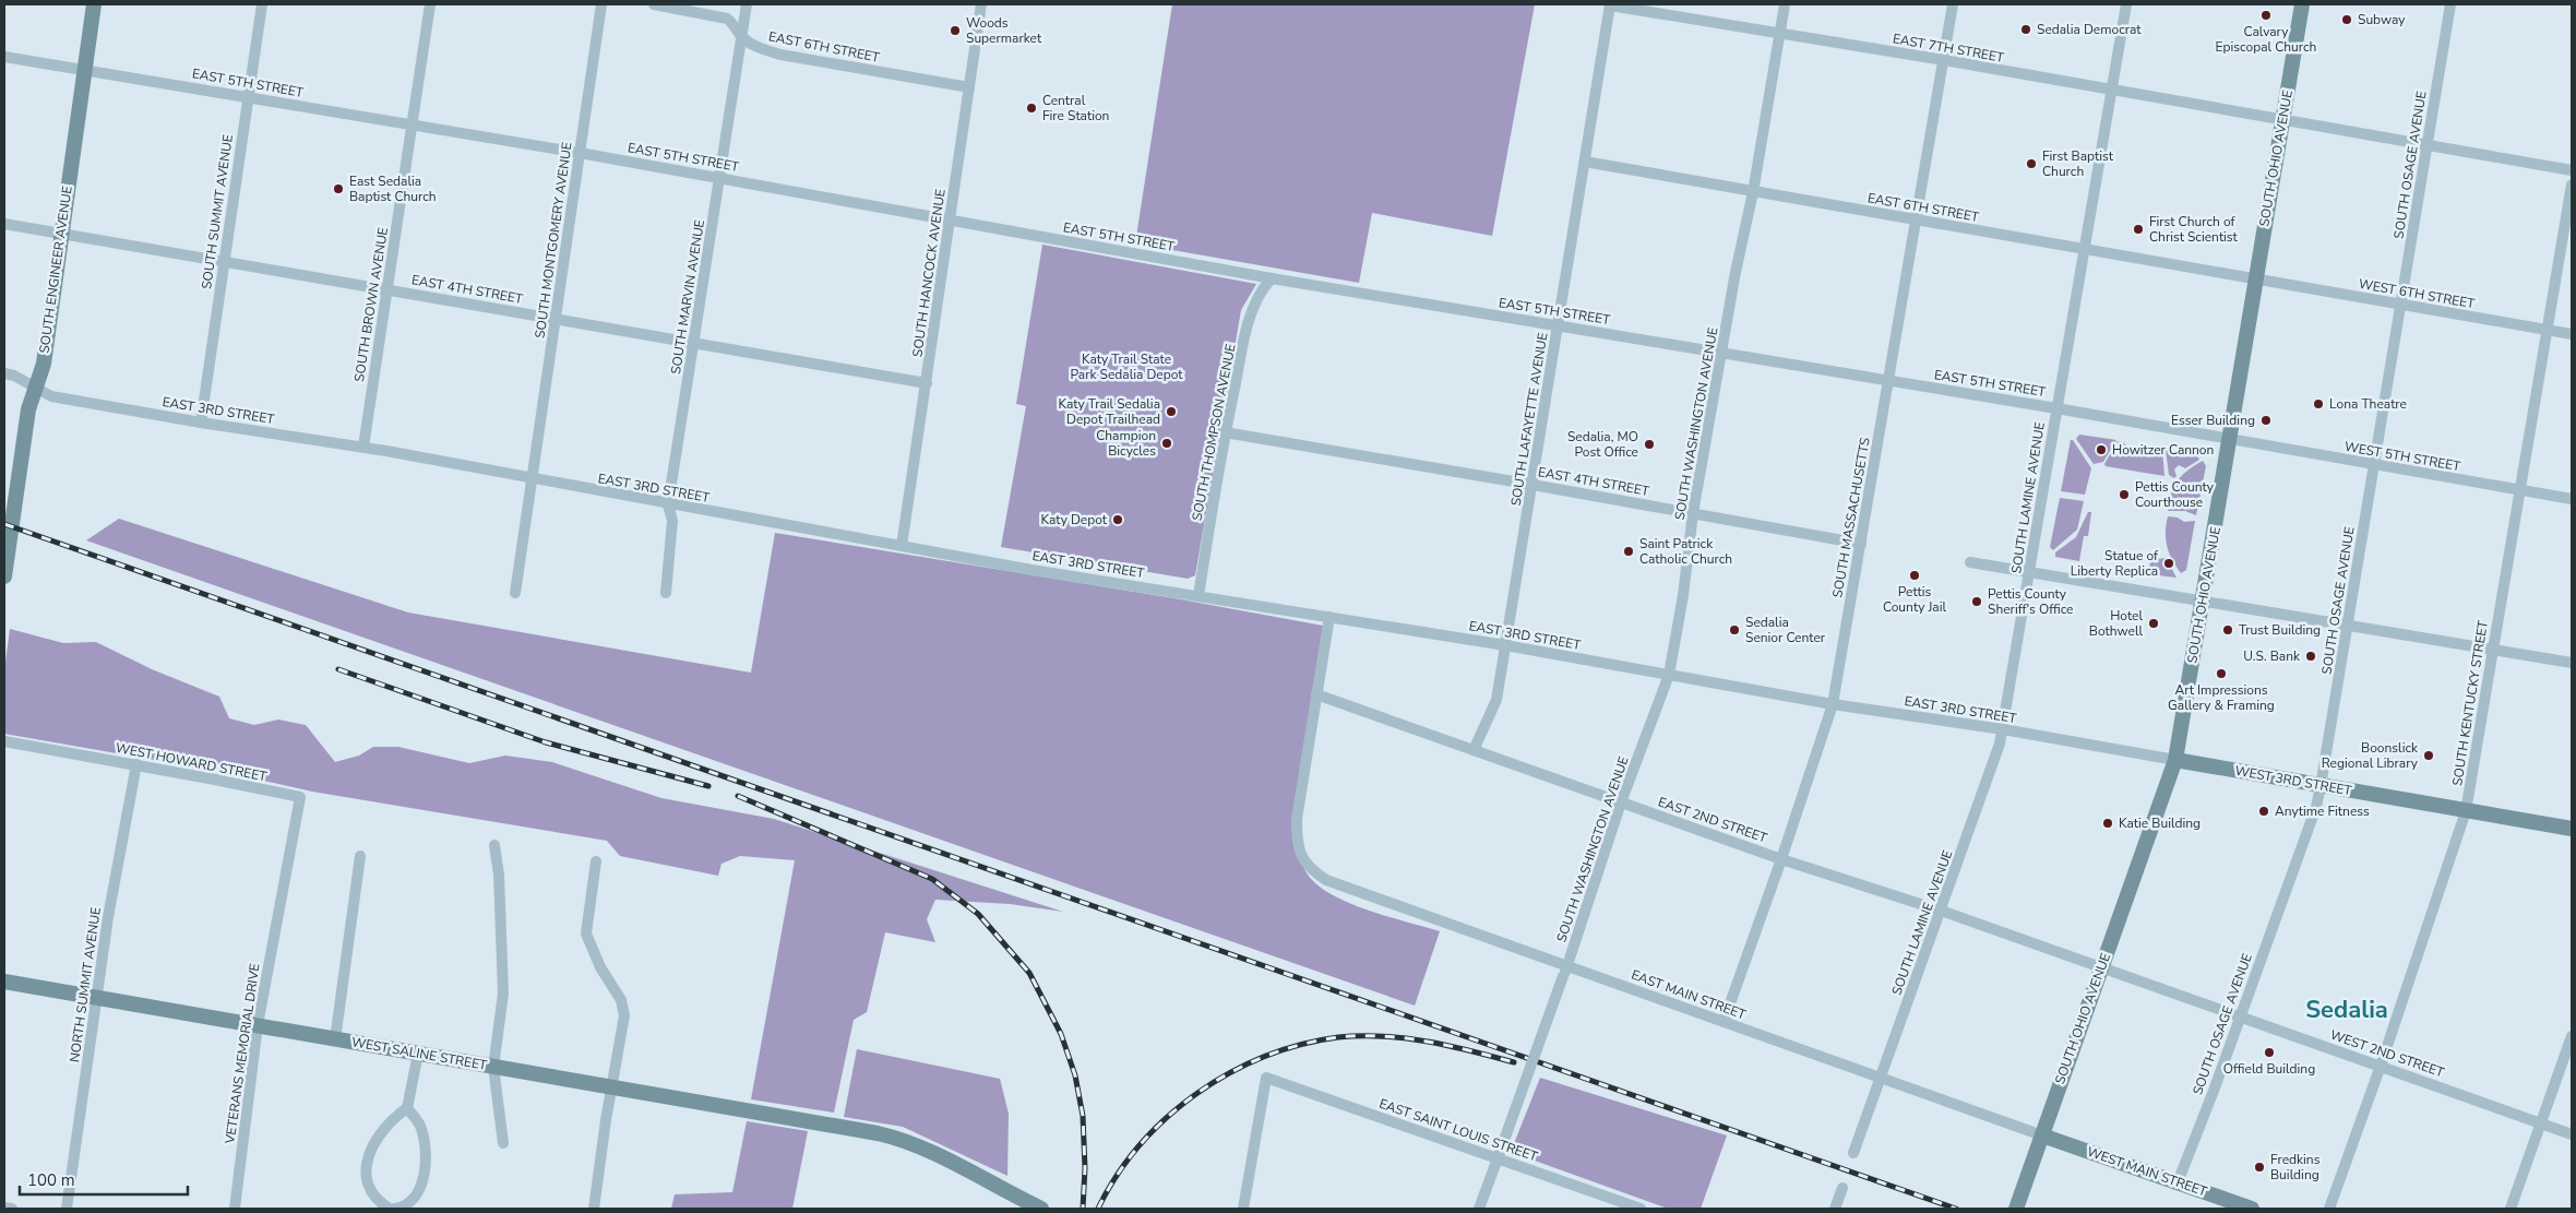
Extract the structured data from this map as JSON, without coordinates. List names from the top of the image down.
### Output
{
  "streets": {
    "street": [
      "EAST 6TH STREET",
      "EAST 7TH STREET",
      "EAST 5TH STREET",
      "SOUTH OHIO AVENUE",
      "SOUTH OSAGE AVENUE",
      "SOUTH SUMMIT AVENUE",
      "SOUTH MONTGOMERY AVENUE",
      "SOUTH ENGINEER AVENUE",
      "SOUTH HANCOCK AVENUE",
      "EAST 4TH STREET",
      "WEST 6TH STREET",
      "SOUTH MARVIN AVENUE",
      "SOUTH BROWN AVENUE",
      "EAST 3RD STREET",
      "SOUTH LAFAYETTE AVENUE",
      "SOUTH WASHINGTON AVENUE",
      "SOUTH THOMPSON AVENUE",
      "WEST 5TH STREET",
      "SOUTH LAMINE AVENUE",
      "SOUTH MASSACHUSETTS",
      "SOUTH KENTUCKY STREET",
      "WEST HOWARD STREET",
      "WEST 3RD STREET",
      "EAST 2ND STREET",
      "NORTH SUMMIT AVENUE",
      "EAST MAIN STREET",
      "VETERANS MEMORIAL DRIVE",
      "WEST SALINE STREET",
      "WEST 2ND STREET",
      "EAST SAINT LOUIS STREET",
      "WEST MAIN STREET"
    ]
  },
  "crossings": [
    ["EAST 6TH STREET", "SOUTH OHIO AVENUE"],
    ["EAST 6TH STREET", "SOUTH HANCOCK AVENUE"],
    ["EAST 6TH STREET", "WEST 6TH STREET"],
    ["EAST 6TH STREET", "SOUTH MARVIN AVENUE"],
    ["EAST 6TH STREET", "SOUTH LAFAYETTE AVENUE"],
    ["EAST 6TH STREET", "SOUTH WASHINGTON AVENUE"],
    ["EAST 6TH STREET", "SOUTH LAMINE AVENUE"],
    ["EAST 6TH STREET", "SOUTH MASSACHUSETTS"],
    ["EAST 7TH STREET", "SOUTH OHIO AVENUE"],
    ["EAST 7TH STREET", "SOUTH OSAGE AVENUE"],
    ["EAST 7TH STREET", "SOUTH LAFAYETTE AVENUE"],
    ["EAST 7TH STREET", "SOUTH WASHINGTON AVENUE"],
    ["EAST 7TH STREET", "SOUTH LAMINE AVENUE"],
    ["EAST 7TH STREET", "SOUTH MASSACHUSETTS"],
    ["EAST 5TH STREET", "SOUTH OHIO AVENUE"],
    ["EAST 5TH STREET", "SOUTH SUMMIT AVENUE"],
    ["EAST 5TH STREET", "SOUTH MONTGOMERY AVENUE"],
    ["EAST 5TH STREET", "SOUTH ENGINEER AVENUE"],
    ["EAST 5TH STREET", "SOUTH HANCOCK AVENUE"],
    ["EAST 5TH STREET", "SOUTH MARVIN AVENUE"],
    ["EAST 5TH STREET", "SOUTH BROWN AVENUE"],
    ["EAST 5TH STREET", "SOUTH LAFAYETTE AVENUE"],
    ["EAST 5TH STREET", "SOUTH WASHINGTON AVENUE"],
    ["EAST 5TH STREET", "SOUTH THOMPSON AVENUE"],
    ["EAST 5TH STREET", "WEST 5TH STREET"],
    ["EAST 5TH STREET", "SOUTH LAMINE AVENUE"],
    ["EAST 5TH STREET", "SOUTH MASSACHUSETTS"],
    ["SOUTH OHIO AVENUE", "WEST 6TH STREET"],
    ["SOUTH OHIO AVENUE", "EAST 3RD STREET"],
    ["SOUTH OHIO AVENUE", "WEST 5TH STREET"],
    ["SOUTH OHIO AVENUE", "WEST 3RD STREET"],
    ["SOUTH OHIO AVENUE", "EAST 2ND STREET"],
    ["SOUTH OHIO AVENUE", "EAST MAIN STREET"],
    ["SOUTH OHIO AVENUE", "WEST 2ND STREET"],
    ["SOUTH OHIO AVENUE", "WEST MAIN STREET"],
    ["SOUTH OSAGE AVENUE", "WEST 6TH STREET"],
    ["SOUTH OSAGE AVENUE", "WEST 5TH STREET"],
    ["SOUTH OSAGE AVENUE", "WEST 3RD STREET"],
    ["SOUTH OSAGE AVENUE", "WEST 2ND STREET"],
    ["SOUTH OSAGE AVENUE", "WEST MAIN STREET"],
    ["SOUTH SUMMIT AVENUE", "EAST 4TH STREET"],
    ["SOUTH SUMMIT AVENUE", "EAST 3RD STREET"],
    ["SOUTH MONTGOMERY AVENUE", "EAST 4TH STREET"],
    ["SOUTH MONTGOMERY AVENUE", "EAST 3RD STREET"],
    ["SOUTH ENGINEER AVENUE", "EAST 4TH STREET"],
    ["SOUTH ENGINEER AVENUE", "EAST 3RD STREET"],
    ["SOUTH HANCOCK AVENUE", "EAST 4TH STREET"],
    ["SOUTH HANCOCK AVENUE", "EAST 3RD STREET"],
    ["EAST 4TH STREET", "SOUTH MARVIN AVENUE"],
    ["EAST 4TH STREET", "SOUTH BROWN AVENUE"],
    ["EAST 4TH STREET", "SOUTH LAFAYETTE AVENUE"],
    ["EAST 4TH STREET", "SOUTH WASHINGTON AVENUE"],
    ["EAST 4TH STREET", "SOUTH THOMPSON AVENUE"],
    ["EAST 4TH STREET", "SOUTH MASSACHUSETTS"],
    ["WEST 6TH STREET", "SOUTH KENTUCKY STREET"],
    ["SOUTH MARVIN AVENUE", "EAST 3RD STREET"],
    ["SOUTH BROWN AVENUE", "EAST 3RD STREET"],
    ["EAST 3RD STREET", "SOUTH LAFAYETTE AVENUE"],
    ["EAST 3RD STREET", "SOUTH WASHINGTON AVENUE"],
    ["EAST 3RD STREET", "SOUTH THOMPSON AVENUE"],
    ["EAST 3RD STREET", "SOUTH LAMINE AVENUE"],
    ["EAST 3RD STREET", "SOUTH MASSACHUSETTS"],
    ["EAST 3RD STREET", "WEST 3RD STREET"],
    ["SOUTH LAFAYETTE AVENUE", "EAST 2ND STREET"],
    ["SOUTH WASHINGTON AVENUE", "EAST 2ND STREET"],
    ["SOUTH WASHINGTON AVENUE", "EAST MAIN STREET"],
    ["SOUTH WASHINGTON AVENUE", "EAST SAINT LOUIS STREET"],
    ["WEST 5TH STREET", "SOUTH KENTUCKY STREET"],
    ["SOUTH LAMINE AVENUE", "EAST 2ND STREET"],
    ["SOUTH LAMINE AVENUE", "EAST MAIN STREET"],
    ["SOUTH MASSACHUSETTS", "EAST 2ND STREET"],
    ["SOUTH MASSACHUSETTS", "EAST MAIN STREET"],
    ["SOUTH KENTUCKY STREET", "WEST 3RD STREET"],
    ["SOUTH KENTUCKY STREET", "WEST 2ND STREET"],
    ["WEST HOWARD STREET", "NORTH SUMMIT AVENUE"],
    ["WEST HOWARD STREET", "VETERANS MEMORIAL DRIVE"],
    ["EAST 2ND STREET", "EAST MAIN STREET"],
    ["EAST 2ND STREET", "WEST 2ND STREET"],
    ["NORTH SUMMIT AVENUE", "WEST SALINE STREET"],
    ["EAST MAIN STREET", "WEST MAIN STREET"],
    ["VETERANS MEMORIAL DRIVE", "WEST SALINE STREET"]
  ],
  "districts": ["Sedalia"],
  "parks": ["Katy Trail State Park Sedalia Depot"],
  "places": [
    "Calvary Episcopal Church",
    "Subway",
    "Sedalia Democrat",
    "Woods Supermarket",
    "Central Fire Station",
    "First Baptist Church",
    "East Sedalia Baptist Church",
    "First Church of Christ Scientist",
    "Lona Theatre",
    "Katy Trail Sedalia Depot Trailhead",
    "Esser Building",
    "Champion Bicycles",
    "Sedalia, MO Post Office",
    "Howitzer Cannon",
    "Pettis County Courthouse",
    "Katy Depot",
    "Saint Patrick Catholic Church",
    "Statue of Liberty Replica",
    "Pettis County Jail",
    "Pettis County Sheriff's Office",
    "Hotel Bothwell",
    "Sedalia Senior Center",
    "Trust Building",
    "U.S. Bank",
    "Art Impressions Gallery & Framing",
    "Boonslick Regional Library",
    "Anytime Fitness",
    "Katie Building",
    "Offield Building",
    "Fredkins Building"
  ],
  "scale_bar": "100 m"
}
